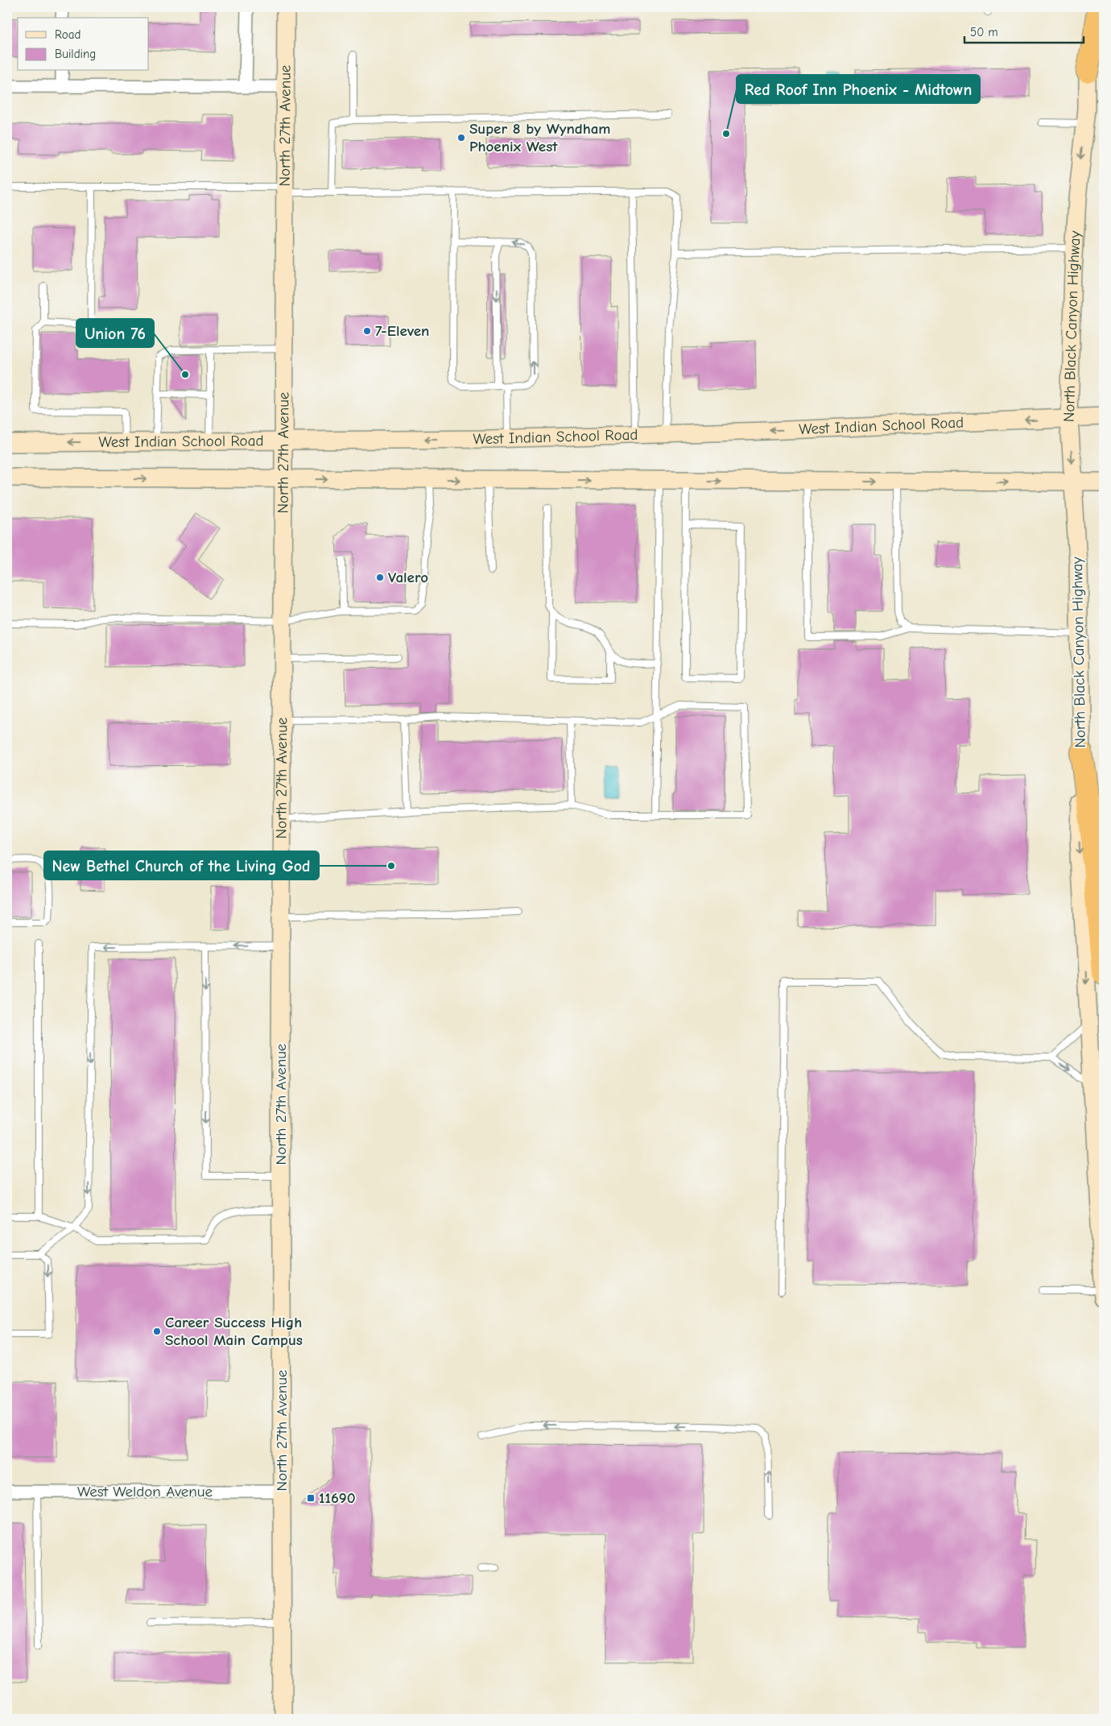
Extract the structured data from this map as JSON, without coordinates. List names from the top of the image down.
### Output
{
  "streets": {
    "main road": ["North 27th Avenue", "North Black Canyon Highway", "West Indian School Road"],
    "street": ["West Weldon Avenue"]
  },
  "crossings": [
    ["North 27th Avenue", "West Indian School Road"],
    ["North 27th Avenue", "West Weldon Avenue"],
    ["North Black Canyon Highway", "West Indian School Road"]
  ],
  "one_way": ["North Black Canyon Highway"],
  "places": {
    "other": [
      "Red Roof Inn Phoenix - Midtown",
      "Super 8 by Wyndham Phoenix West",
      "7-Eleven",
      "Union 76",
      "Valero",
      "New Bethel Church of the Living God",
      "Career Success High School Main Campus"
    ],
    "transit": ["11690"]
  },
  "legend": ["Road", "Building"],
  "scale_bar": "50 m"
}
